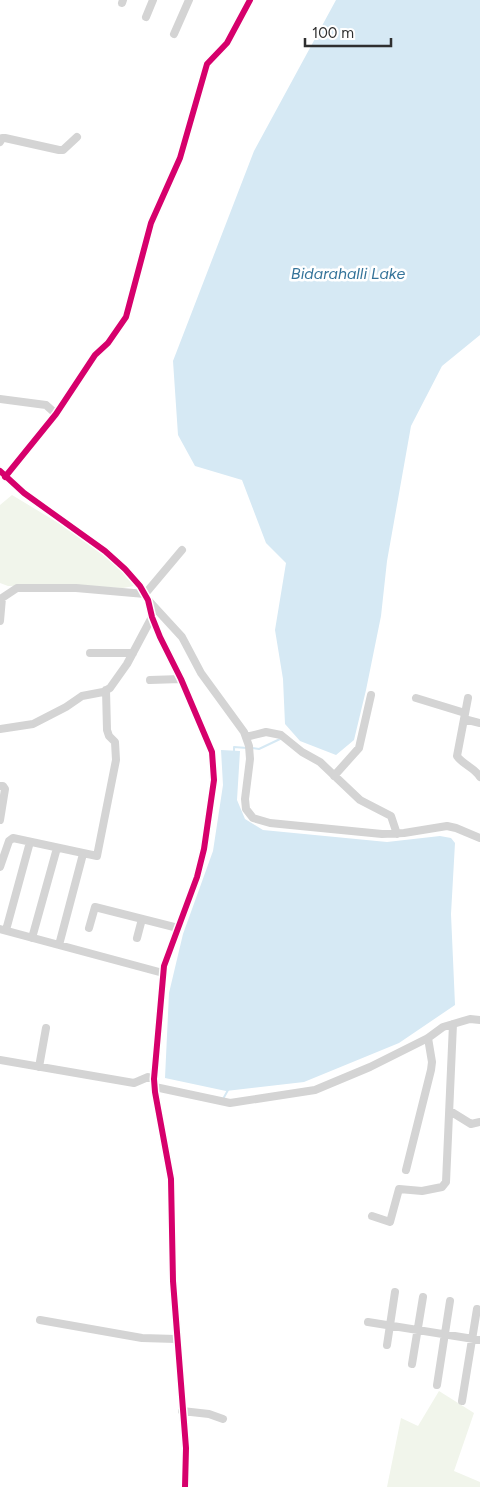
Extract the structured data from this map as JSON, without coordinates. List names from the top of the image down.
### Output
{
  "water": ["Bidarahalli Lake"],
  "scale_bar": "100 m"
}
